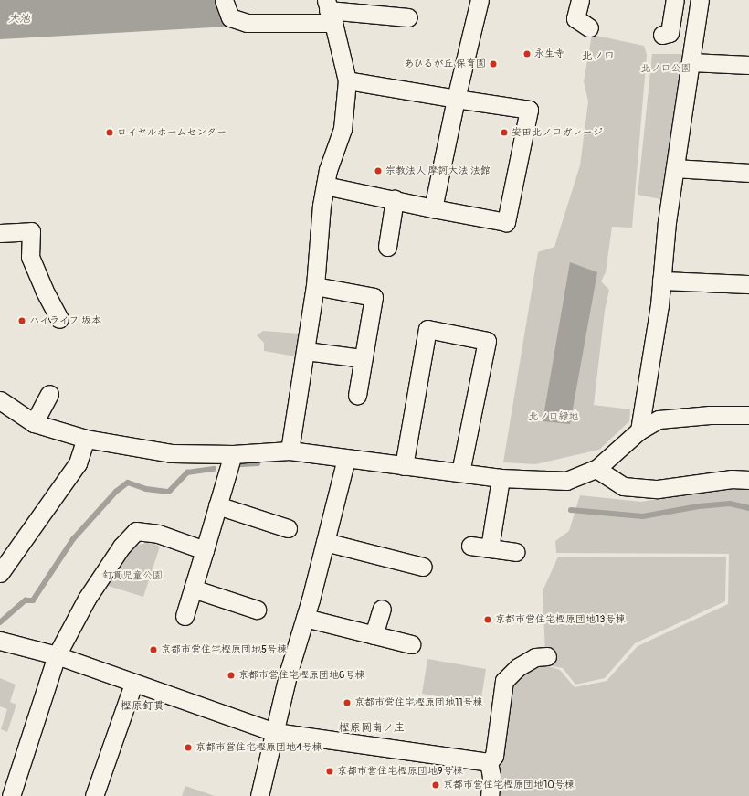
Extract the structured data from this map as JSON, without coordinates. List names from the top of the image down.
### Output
{
  "districts": ["北ノ口", "樫原釘貫", "樫原岡南ノ庄"],
  "water": ["大池"],
  "parks": ["北ノ口公園", "北ノ口緑地", "釘貫児童公園"],
  "places": [
    "永生寺",
    "あひるが丘 保育園",
    "ロイヤルホームセンター",
    "安田北ノ口ガレージ",
    "宗教法人 摩訶大法 法館",
    "ハイライフ 坂本",
    "京都市営住宅樫原団地13号棟",
    "京都市営住宅樫原団地5号棟",
    "京都市営住宅樫原団地6号棟",
    "京都市営住宅樫原団地11号棟",
    "京都市営住宅樫原団地4号棟",
    "京都市営住宅樫原団地9号棟",
    "京都市営住宅樫原団地10号棟"
  ]
}
